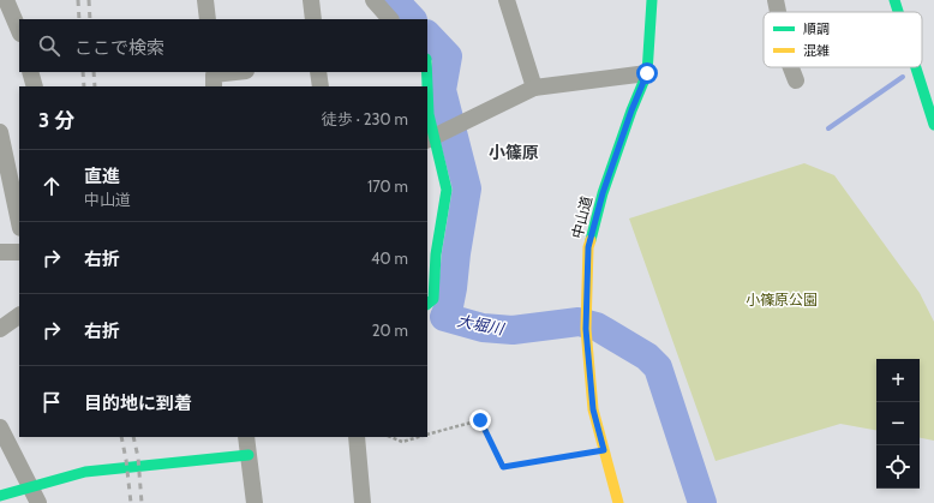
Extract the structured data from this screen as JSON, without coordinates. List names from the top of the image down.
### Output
{
  "streets": {
    "main road": ["中山道"]
  },
  "districts": ["小篠原"],
  "water": ["大堀川"],
  "parks": ["小篠原公園"],
  "legend": ["順調", "混雑"],
  "page": {
    "search": "ここで検索",
    "heading": ["3 分", "徒歩 · 230 m"],
    "list": [
      ["直進", "中山道", "170 m"],
      ["右折", "40 m"],
      ["右折", "20 m"],
      "目的地に到着"
    ],
    "map_buttons": ["+", "−"]
  }
}
